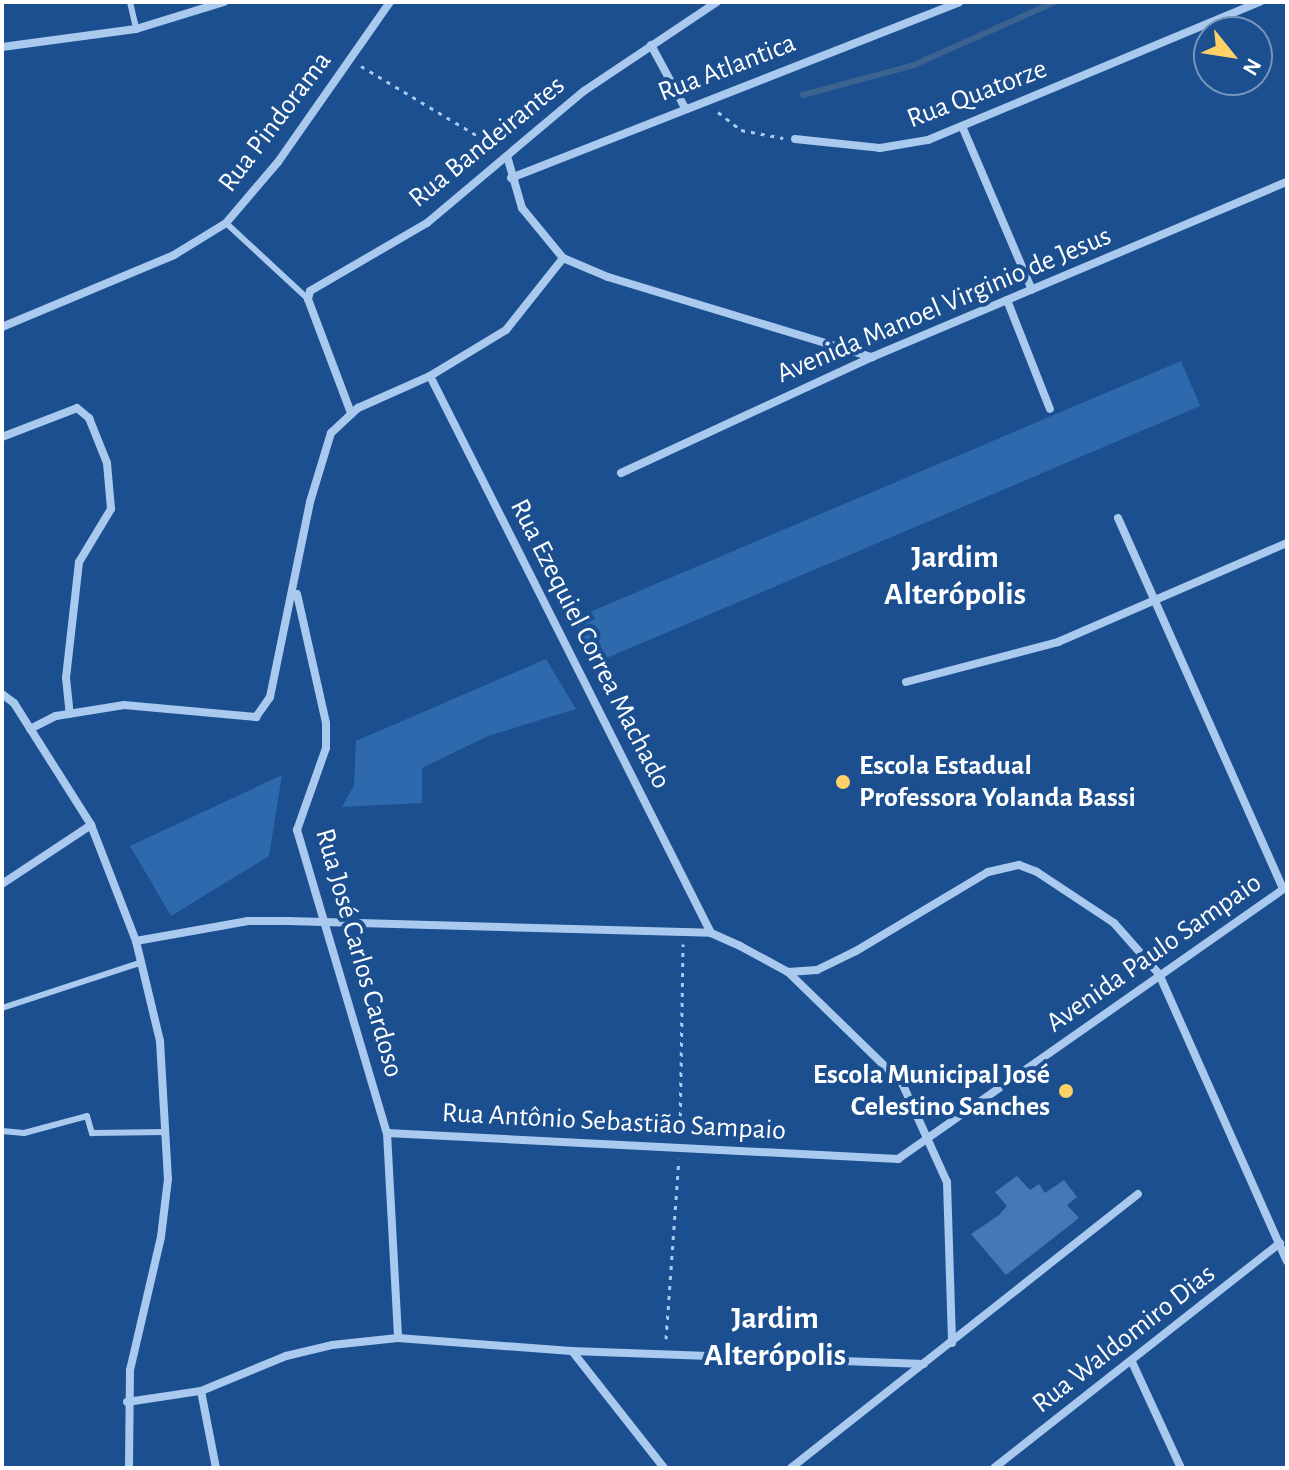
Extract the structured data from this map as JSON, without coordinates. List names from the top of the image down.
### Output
{
  "streets": {
    "street": [
      "Rua Atlantica",
      "Rua Quatorze",
      "Rua Pindorama",
      "Rua Bandeirantes",
      "Avenida Manoel Virginio de Jesus",
      "Rua Ezequiel Correa Machado",
      "Rua José Carlos Cardoso",
      "Avenida Paulo Sampaio",
      "Rua Antônio Sebastião Sampaio",
      "Rua Waldomiro Dias"
    ]
  },
  "crossings": [
    ["Rua José Carlos Cardoso", "Rua Antônio Sebastião Sampaio"],
    ["Avenida Paulo Sampaio", "Rua Antônio Sebastião Sampaio"]
  ],
  "districts": ["Jardim Alterópolis", "Jardim Alterópolis"],
  "places": ["Escola Estadual Professora Yolanda Bassi", "Escola Municipal José Celestino Sanches"],
  "north": "bottom right"
}
